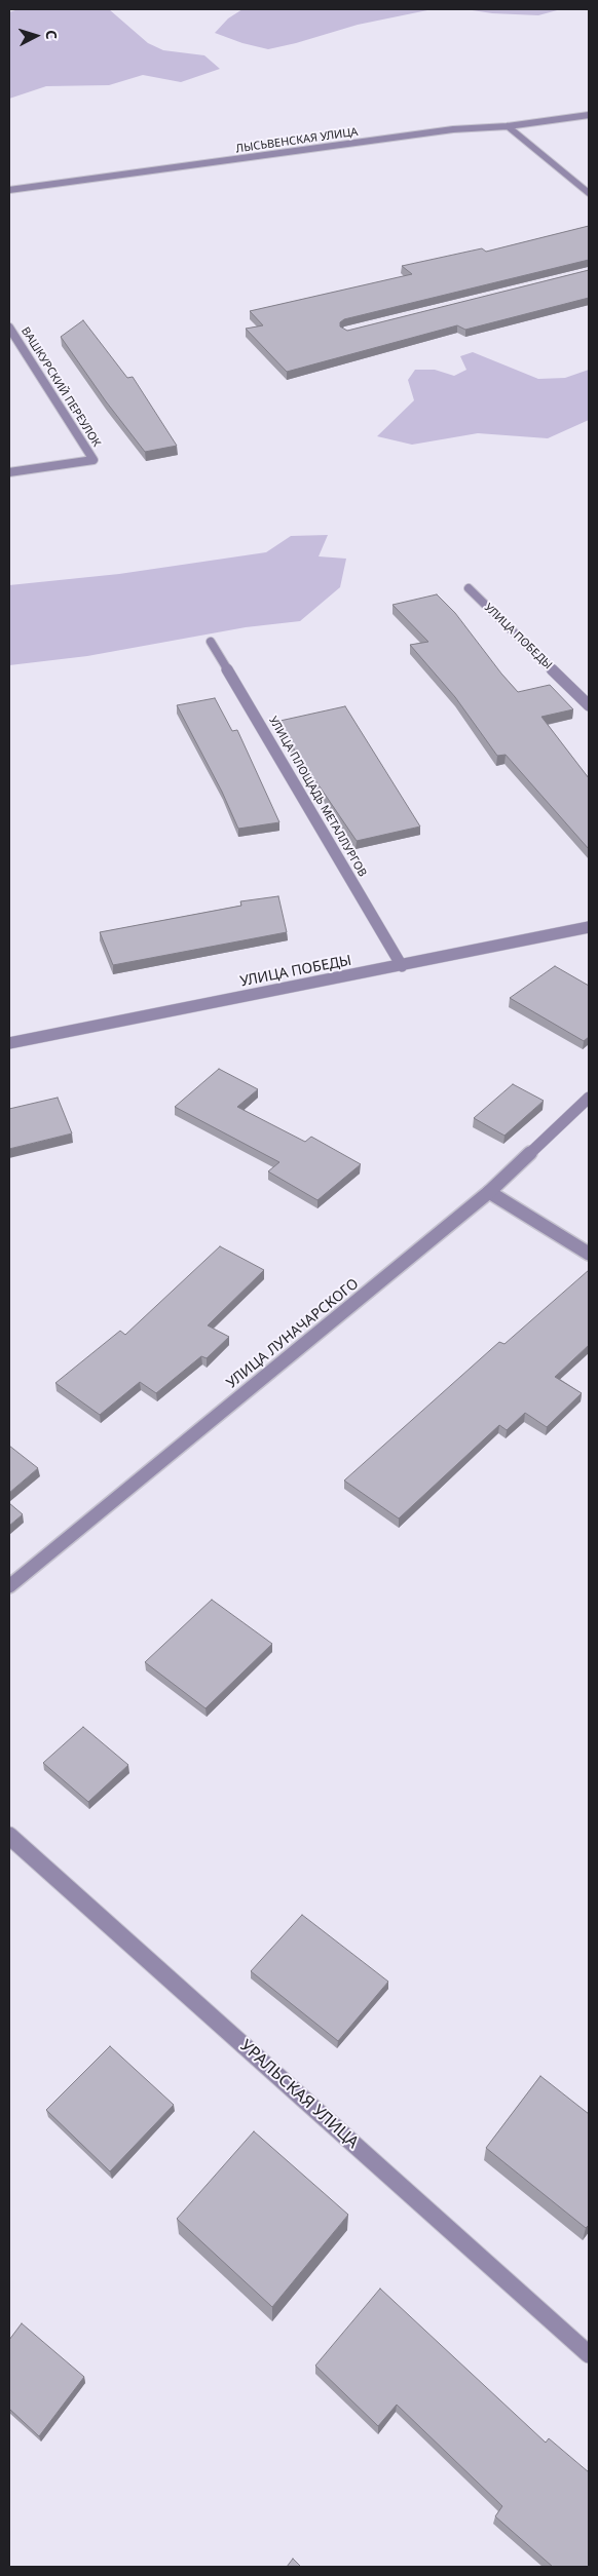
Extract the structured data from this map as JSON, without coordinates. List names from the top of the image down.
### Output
{
  "streets": {
    "street": [
      "ЛЫСЬВЕНСКАЯ УЛИЦА",
      "ВАШКУРСКИЙ ПЕРЕУЛОК",
      "УЛИЦА ПОБЕДЫ",
      "УЛИЦА ПЛОЩАДЬ МЕТАЛЛУРГОВ",
      "УЛИЦА ЛУНАЧАРСКОГО",
      "УРАЛЬСКАЯ УЛИЦА"
    ]
  },
  "crossings": [
    ["УЛИЦА ПОБЕДЫ", "УЛИЦА ПЛОЩАДЬ МЕТАЛЛУРГОВ"]
  ],
  "north": "right"
}
